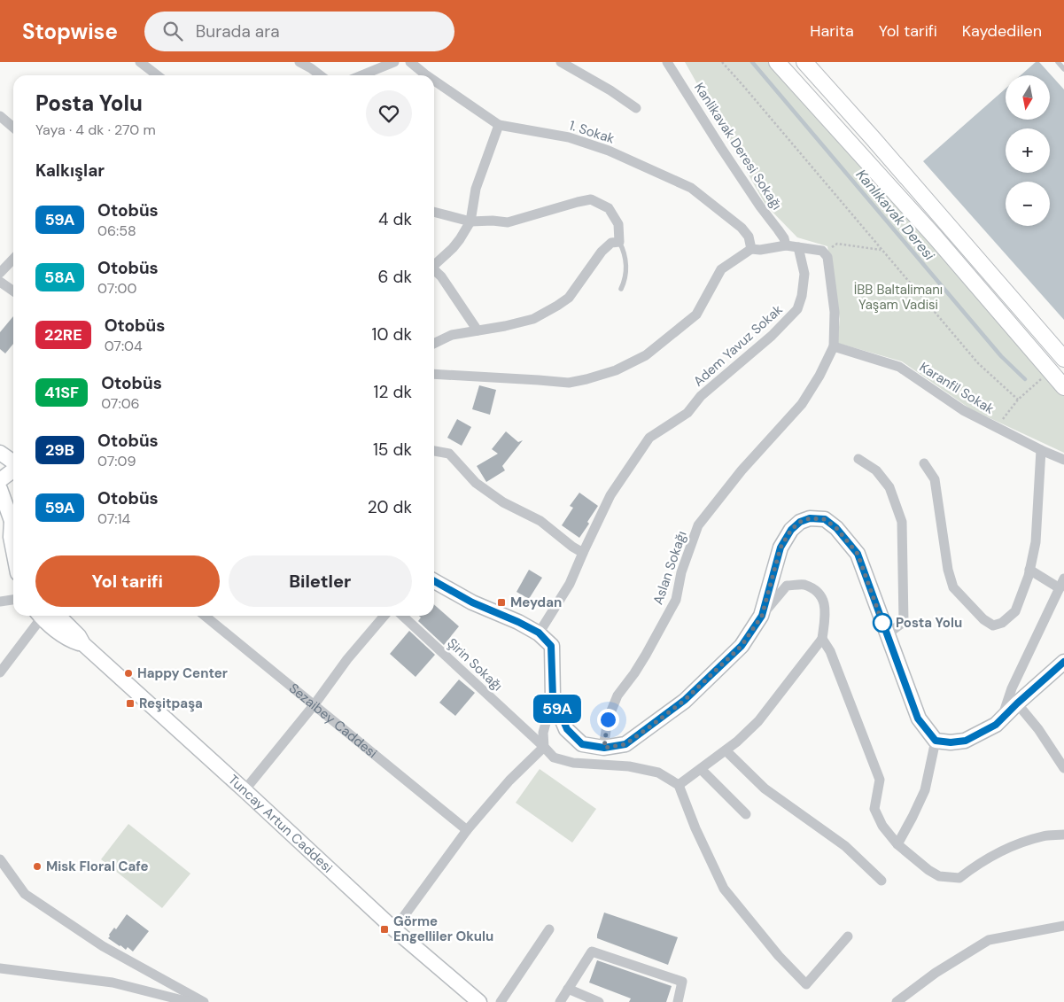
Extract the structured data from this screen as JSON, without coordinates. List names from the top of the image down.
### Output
{
  "streets": {
    "street": [
      "1. Sokak",
      "Kanlikavak Deresi Sokağı",
      "Adem Yavuz Sokak",
      "Karanfil Sokak",
      "Aslan Sokağı",
      "Şirin Sokağı",
      "Sezaibey Caddesi",
      "Tuncay Artun Caddesi"
    ]
  },
  "crossings": [
    ["Karanfil Sokak", "Aslan Sokağı"]
  ],
  "water": ["Kanlıkavak Deresi"],
  "parks": ["İBB Baltalimanı Yaşam Vadisi"],
  "places": {
    "transit": ["Meydan", "Reşitpaşa", "Görme Engelliler Okulu"],
    "other": ["Posta Yolu", "Happy Center", "Misk Floral Cafe"]
  },
  "lines": ["bus line 59A"],
  "north": "bottom",
  "page": {
    "header": "Stopwise",
    "search": "Burada ara",
    "nav": ["Harita", "Yol tarifi", "Kaydedilen"],
    "on_map": "59A",
    "map_buttons": ["+", "−"],
    "heading": [
      ["Posta Yolu", "Yaya · 4 dk · 270 m"],
      "Kalkışlar"
    ],
    "list": [
      {
        "mark": "59A",
        "name": "Otobüs",
        "note": "06:58",
        "value": "4 dk"
      },
      {
        "mark": "58A",
        "name": "Otobüs",
        "note": "07:00",
        "value": "6 dk"
      },
      {
        "mark": "22RE",
        "name": "Otobüs",
        "note": "07:04",
        "value": "10 dk"
      },
      {
        "mark": "41SF",
        "name": "Otobüs",
        "note": "07:06",
        "value": "12 dk"
      },
      {
        "mark": "29B",
        "name": "Otobüs",
        "note": "07:09",
        "value": "15 dk"
      },
      {
        "mark": "59A",
        "name": "Otobüs",
        "note": "07:14",
        "value": "20 dk"
      }
    ],
    "buttons": ["Yol tarifi", "Biletler"]
  }
}
